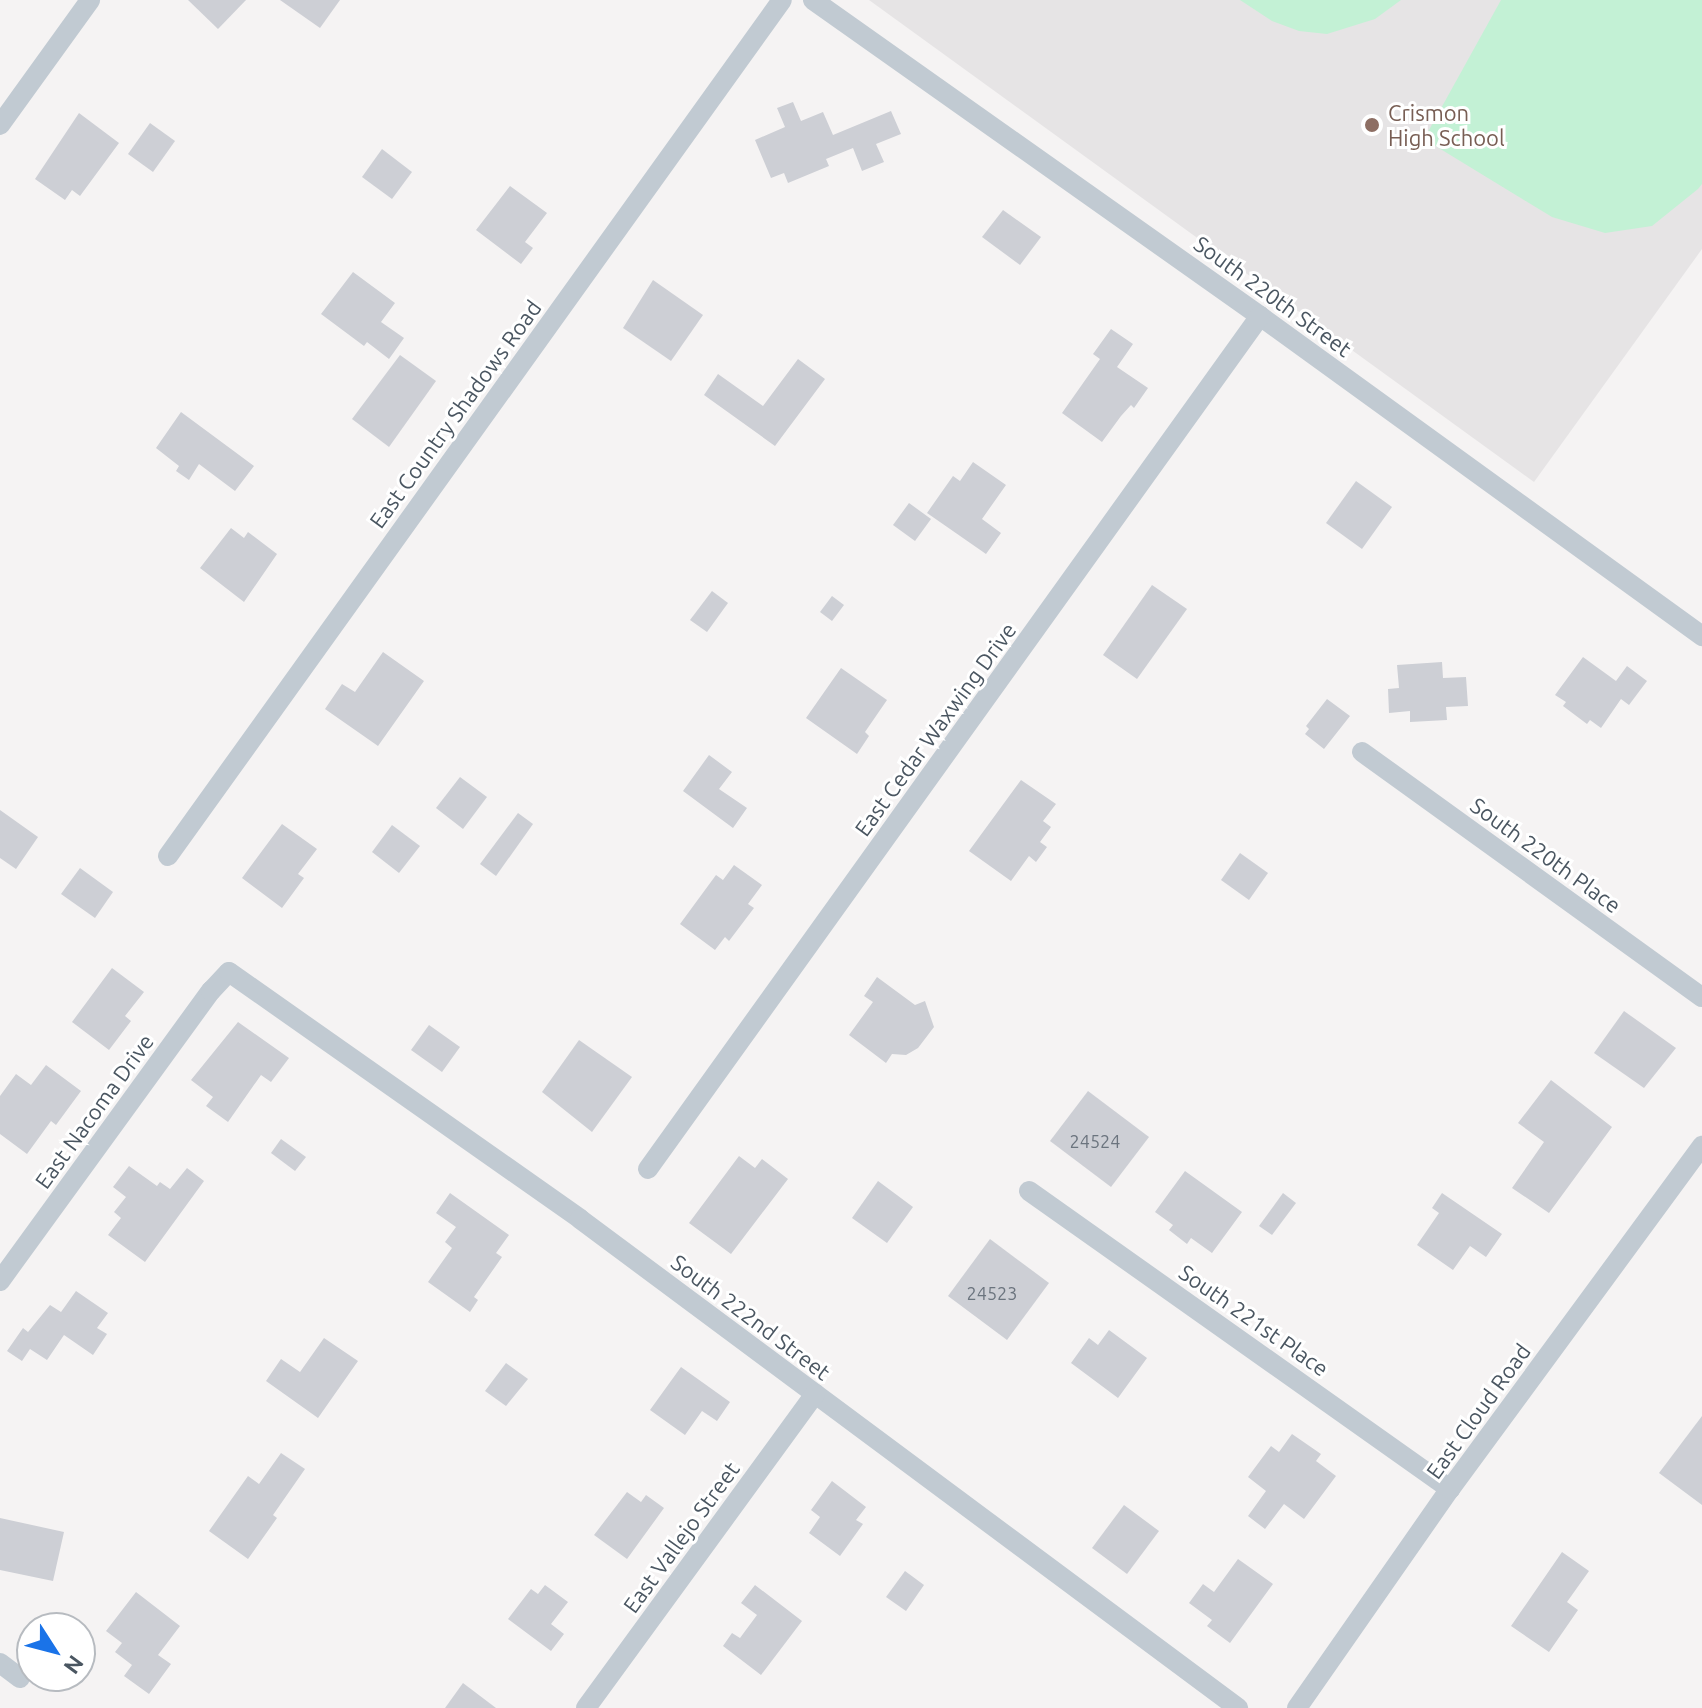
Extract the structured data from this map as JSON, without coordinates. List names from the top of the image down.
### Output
{
  "streets": {
    "street": [
      "South 220th Street",
      "East Country Shadows Road",
      "East Cedar Waxwing Drive",
      "South 220th Place",
      "East Nacoma Drive",
      "South 222nd Street",
      "South 221st Place",
      "East Cloud Road",
      "East Vallejo Street"
    ]
  },
  "crossings": [
    ["South 220th Street", "East Cedar Waxwing Drive"],
    ["East Nacoma Drive", "South 222nd Street"],
    ["South 222nd Street", "East Vallejo Street"],
    ["South 221st Place", "East Cloud Road"]
  ],
  "places": ["Crismon High School"],
  "house_numbers": ["24524", "24523"],
  "north": "bottom right"
}
